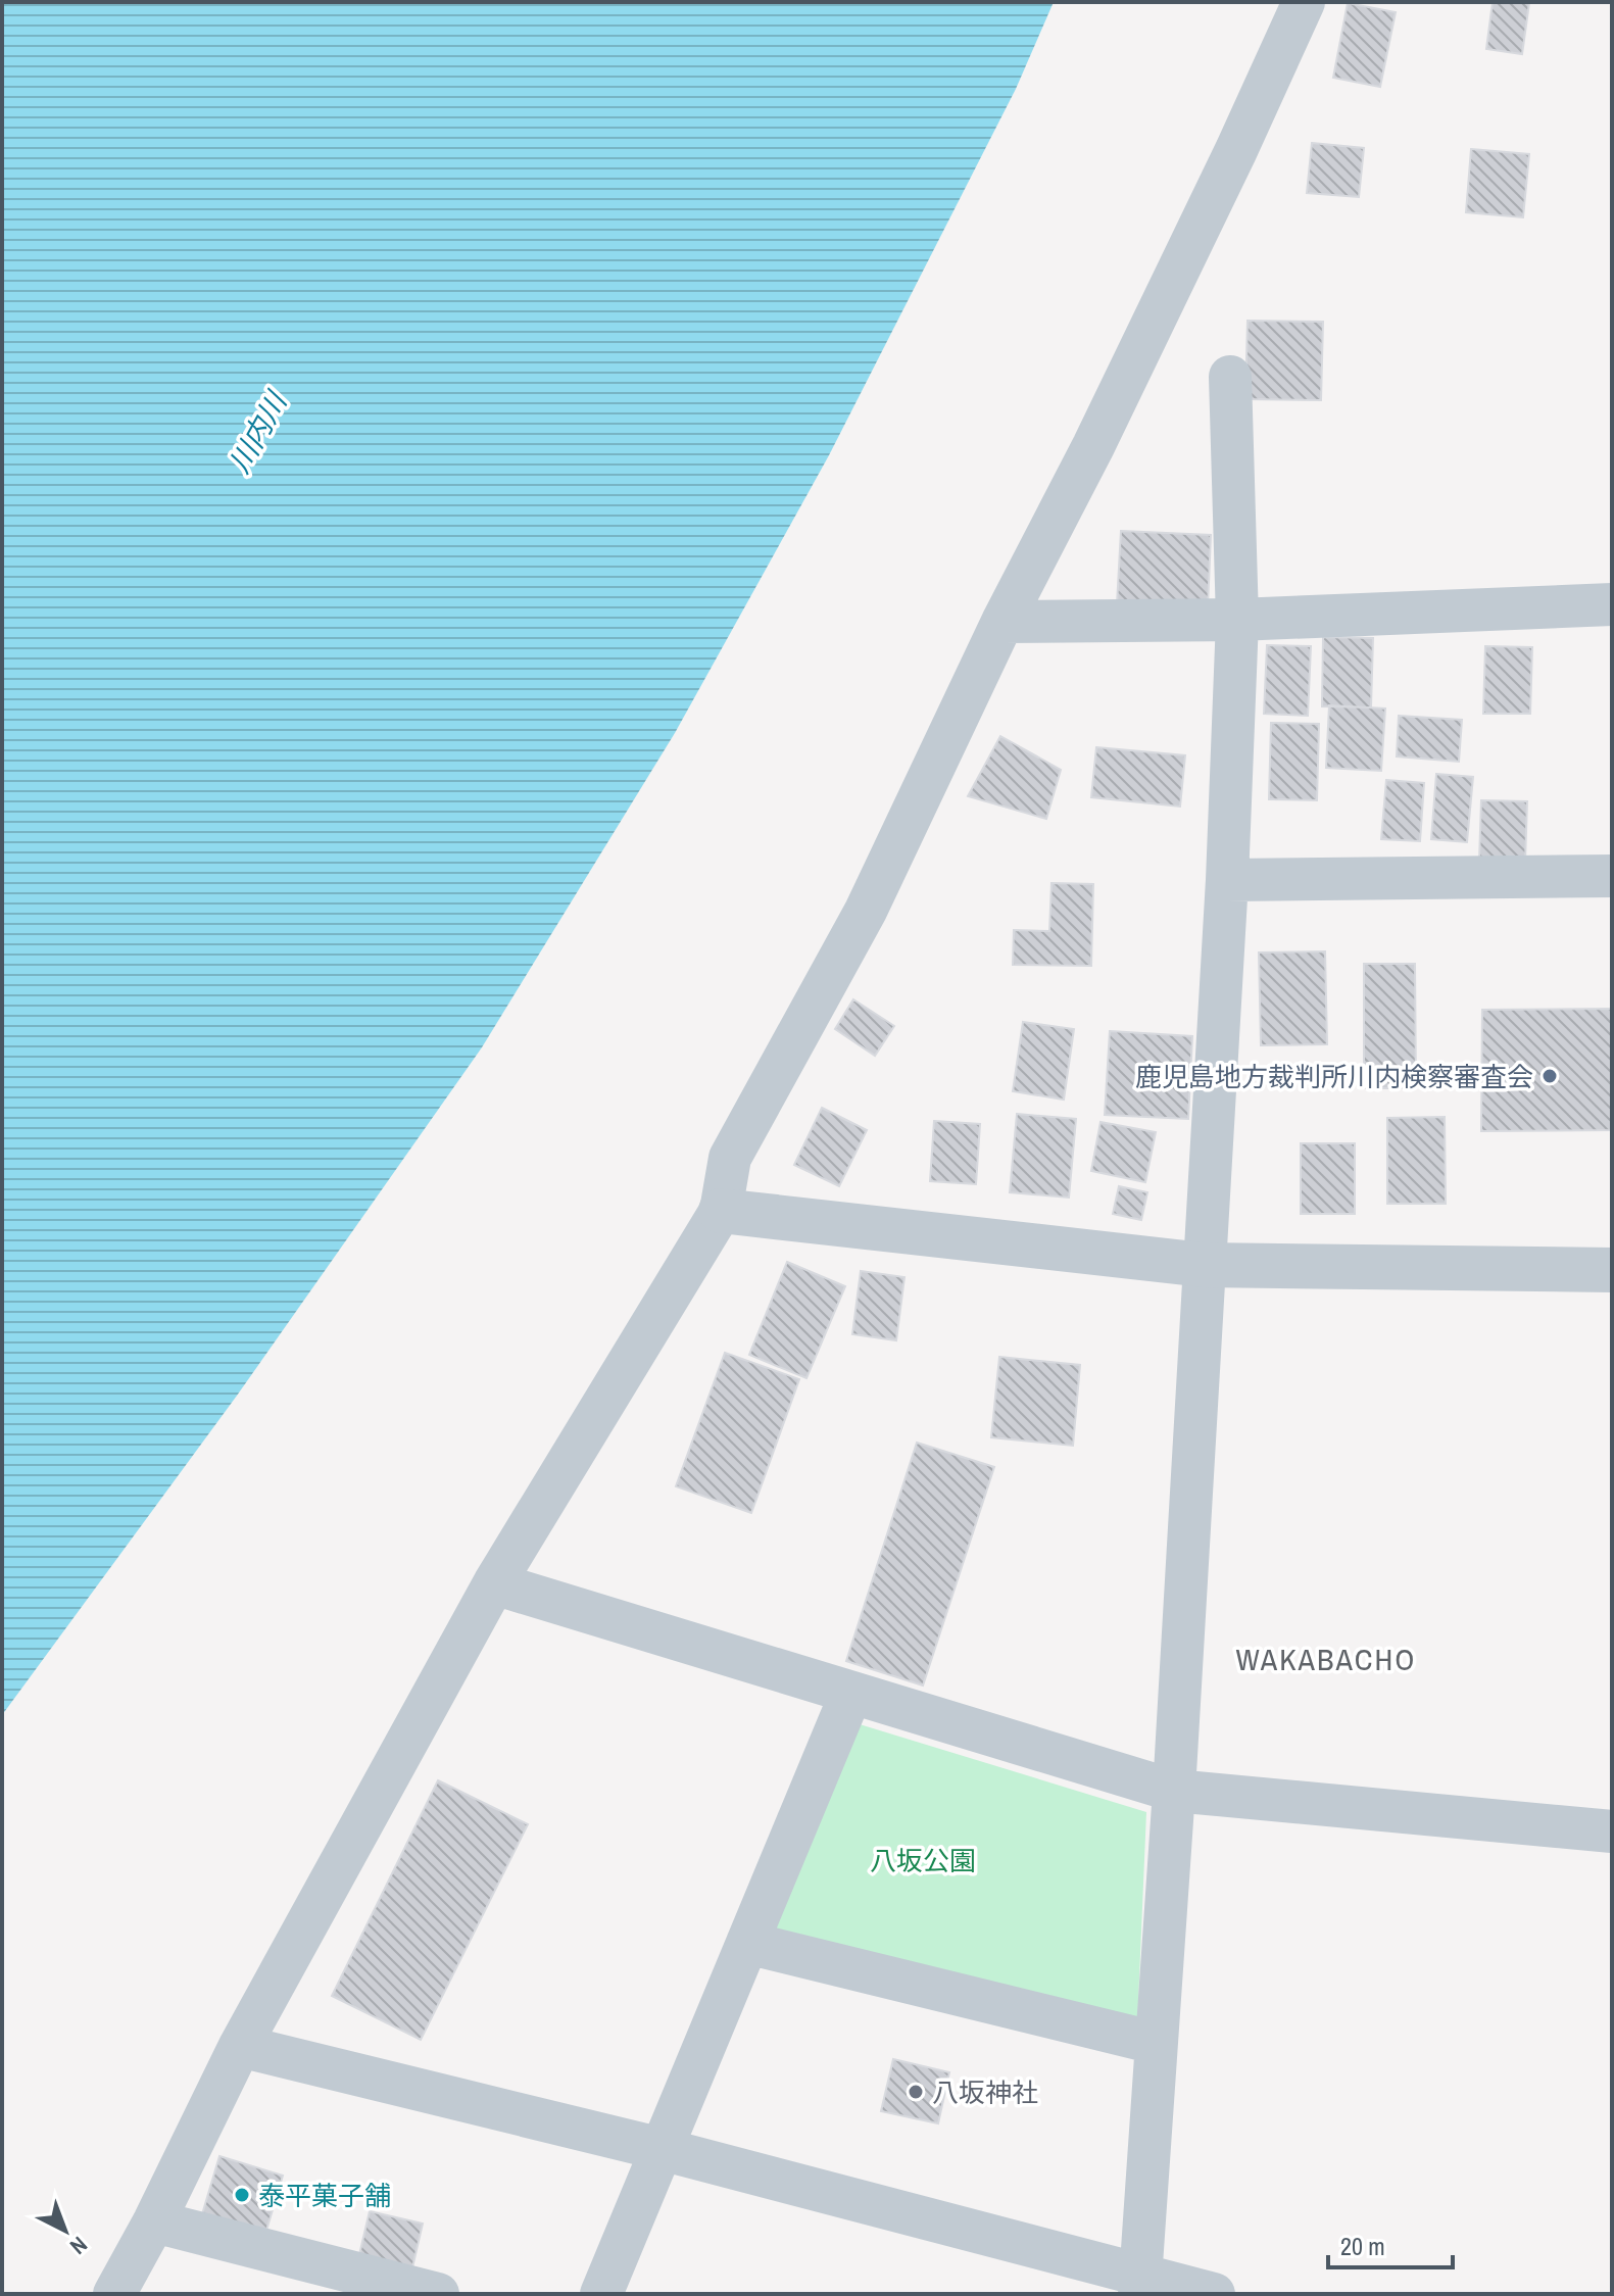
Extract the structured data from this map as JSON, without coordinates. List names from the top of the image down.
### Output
{
  "districts": ["WAKABACHO"],
  "water": ["川内川"],
  "parks": ["八坂公園"],
  "places": ["鹿児島地方裁判所川内検察審査会", "八坂神社", "泰平菓子舗"],
  "scale_bar": "20 m",
  "north": "bottom right"
}
